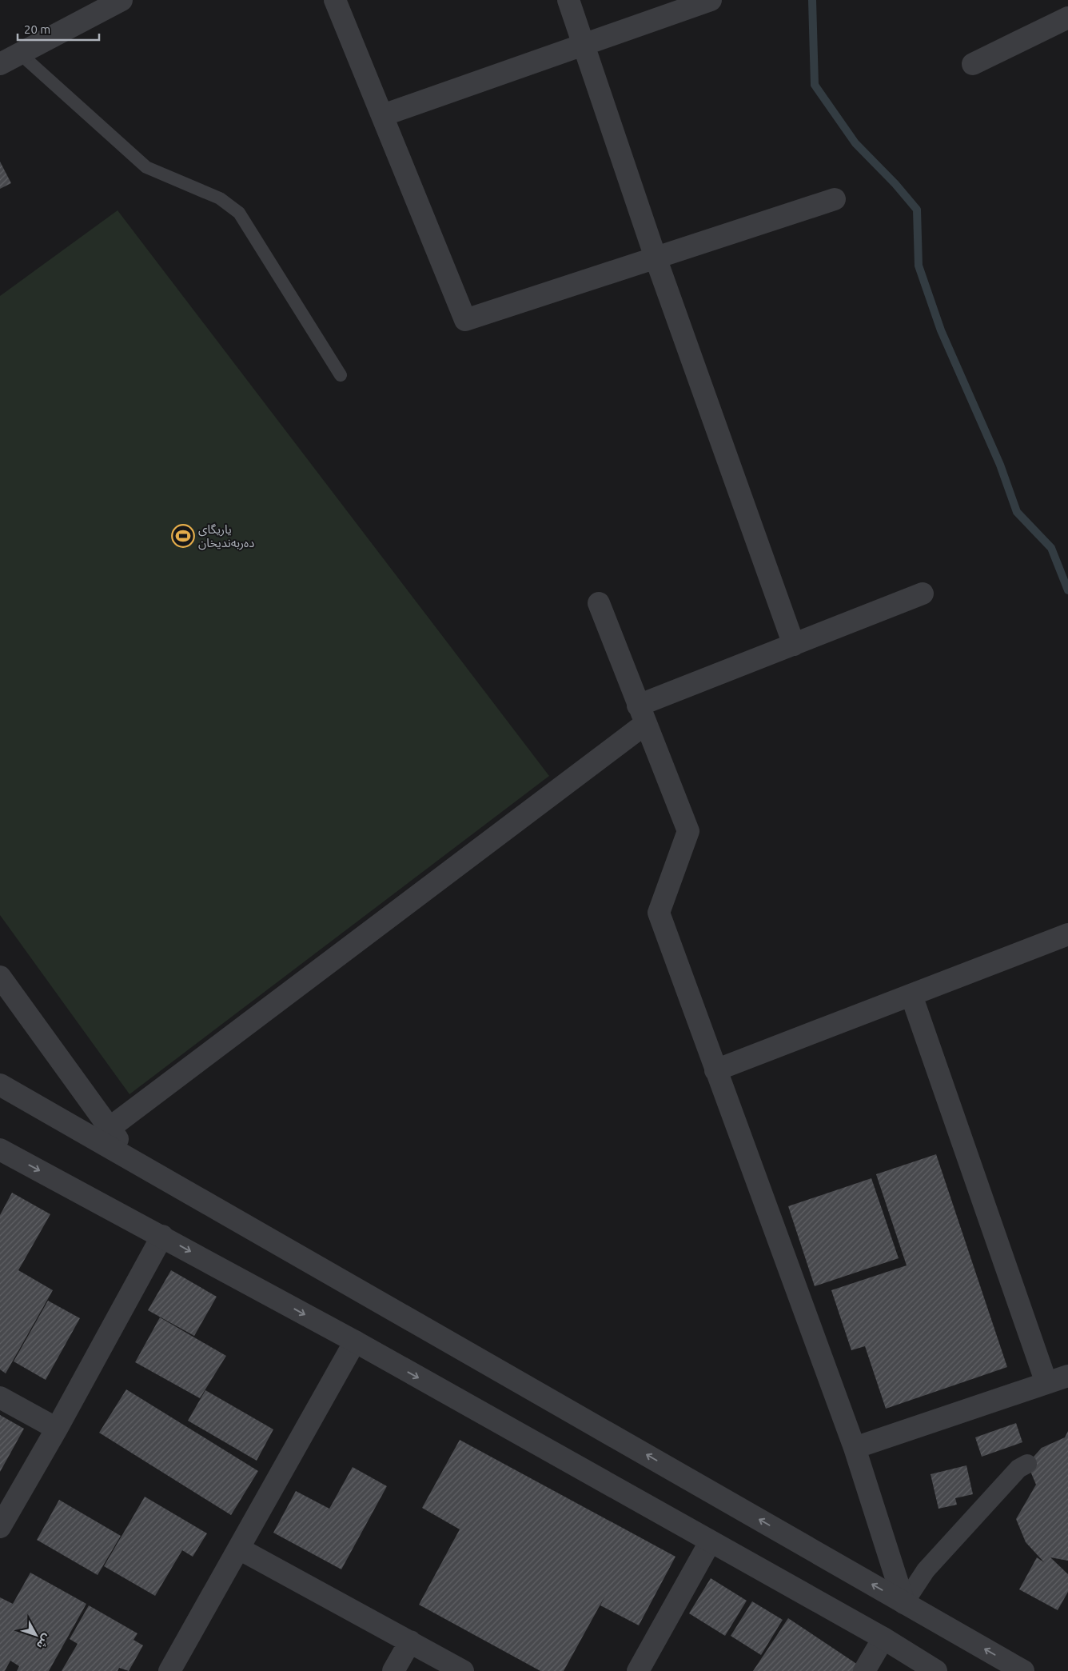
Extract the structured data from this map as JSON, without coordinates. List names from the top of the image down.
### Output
{
  "places": {
    "sports": ["یاریگاى ده‌ربه‌ندیخان"]
  },
  "scale_bar": "20 m",
  "north": "bottom right"
}
